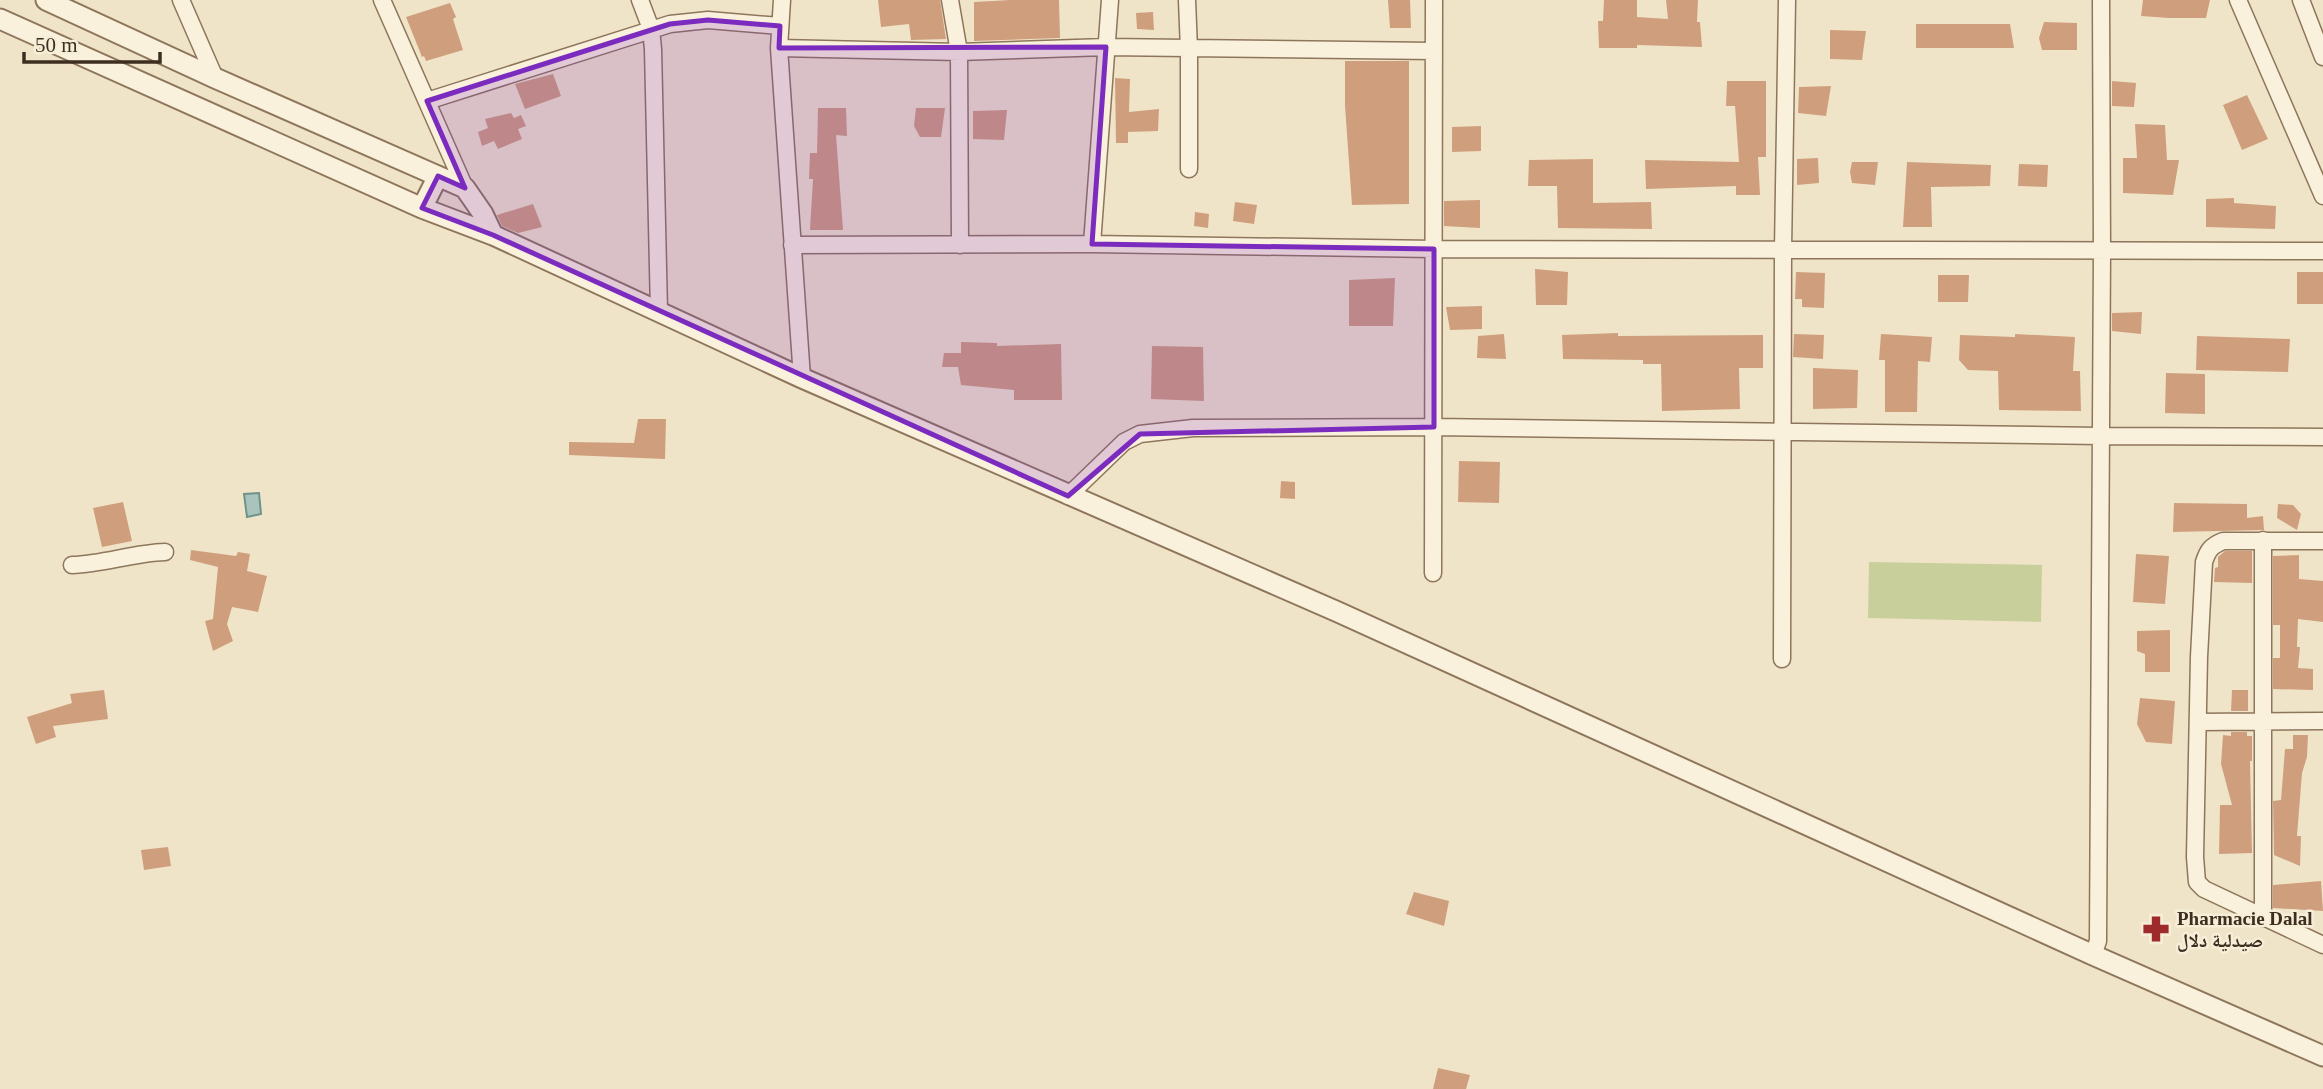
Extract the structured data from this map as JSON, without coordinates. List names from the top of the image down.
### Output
{
  "places": {
    "pharmacy": ["Pharmacie Dalal صيدلية دلال"]
  },
  "scale_bar": "50 m"
}
